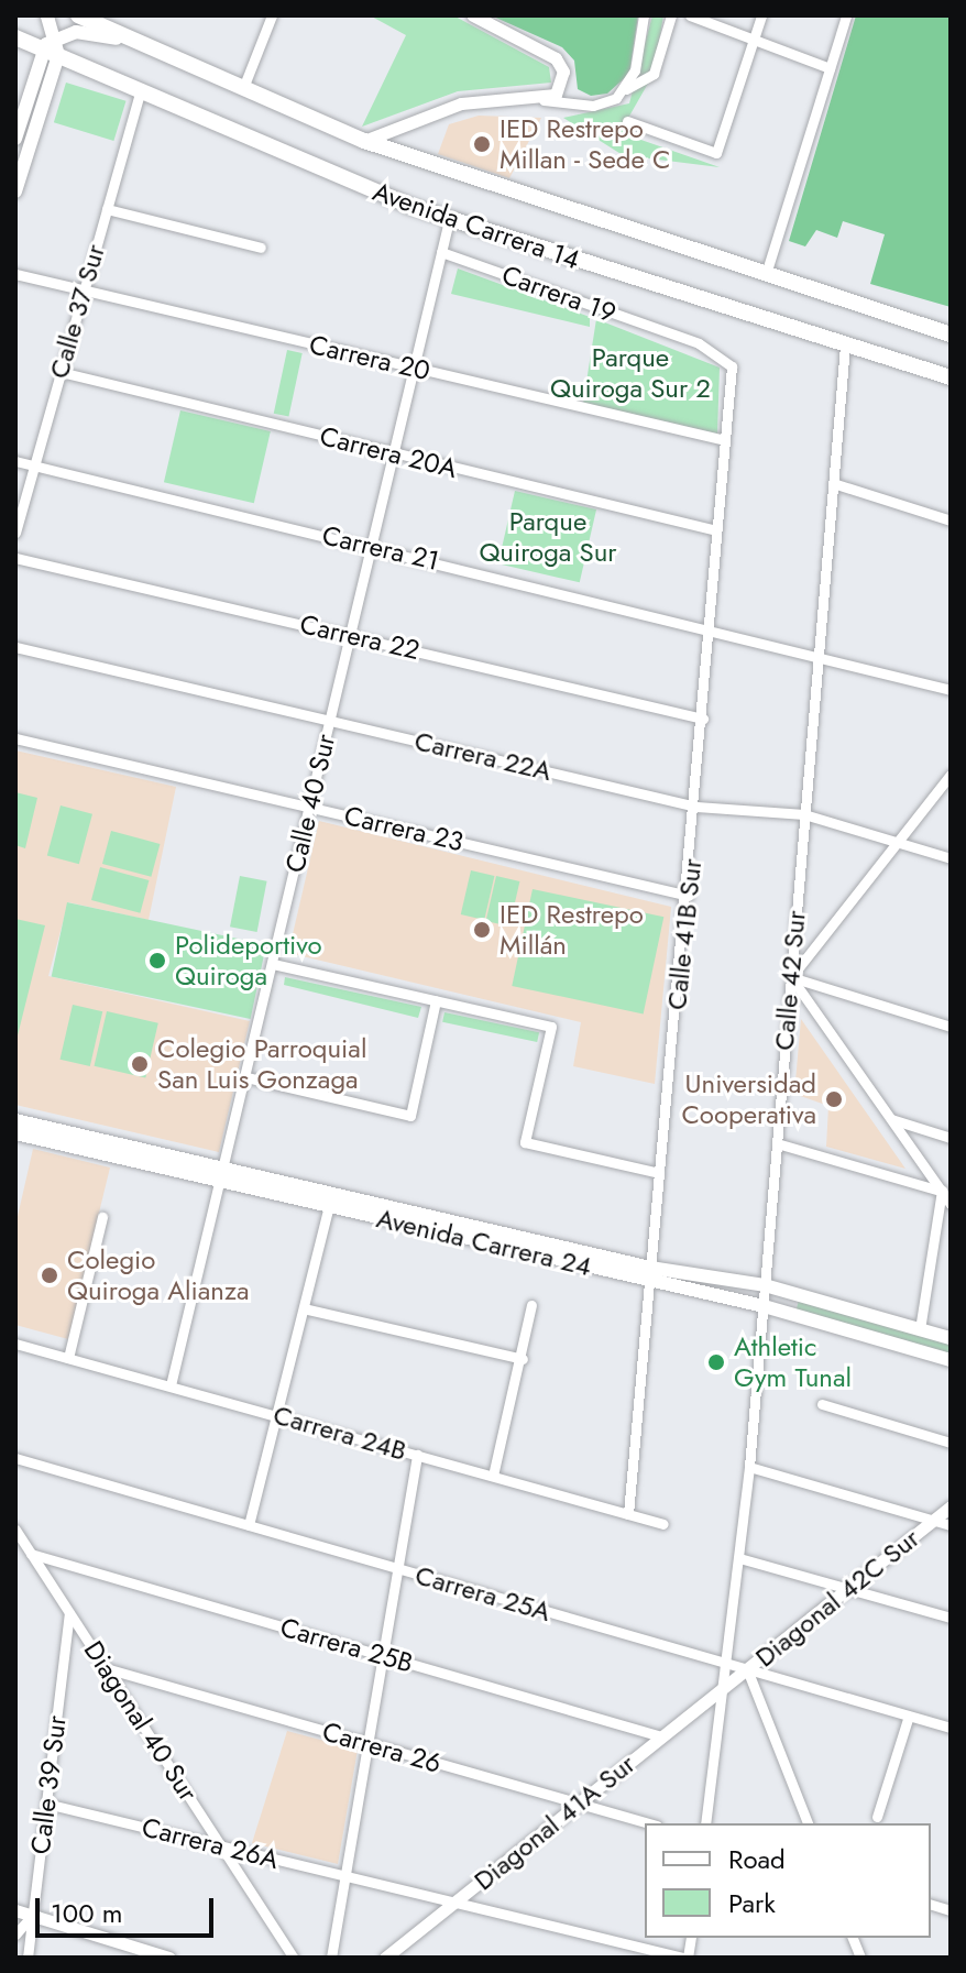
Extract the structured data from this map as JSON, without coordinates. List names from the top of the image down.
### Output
{
  "streets": {
    "main road": ["Avenida Carrera 14", "Avenida Carrera 24"],
    "street": [
      "Carrera 19",
      "Calle 37 Sur",
      "Carrera 20",
      "Carrera 20A",
      "Carrera 21",
      "Carrera 22",
      "Carrera 22A",
      "Calle 40 Sur",
      "Carrera 23",
      "Calle 41B Sur",
      "Calle 42 Sur",
      "Carrera 24B",
      "Carrera 25A",
      "Diagonal 42C Sur",
      "Carrera 25B",
      "Diagonal 40 Sur",
      "Carrera 26",
      "Calle 39 Sur",
      "Diagonal 41A Sur",
      "Carrera 26A"
    ]
  },
  "crossings": [
    ["Avenida Carrera 14", "Calle 37 Sur"],
    ["Avenida Carrera 14", "Calle 40 Sur"],
    ["Avenida Carrera 14", "Calle 42 Sur"],
    ["Carrera 19", "Calle 40 Sur"],
    ["Carrera 19", "Calle 41B Sur"],
    ["Calle 37 Sur", "Carrera 20"],
    ["Calle 37 Sur", "Carrera 20A"],
    ["Calle 37 Sur", "Carrera 21"],
    ["Carrera 20", "Calle 40 Sur"],
    ["Carrera 20", "Calle 41B Sur"],
    ["Carrera 20A", "Calle 40 Sur"],
    ["Carrera 20A", "Calle 41B Sur"],
    ["Carrera 21", "Calle 40 Sur"],
    ["Carrera 21", "Calle 41B Sur"],
    ["Carrera 21", "Calle 42 Sur"],
    ["Carrera 22", "Calle 40 Sur"],
    ["Carrera 22", "Calle 41B Sur"],
    ["Carrera 22A", "Calle 40 Sur"],
    ["Carrera 22A", "Calle 41B Sur"],
    ["Carrera 22A", "Calle 42 Sur"],
    ["Calle 40 Sur", "Carrera 23"],
    ["Calle 40 Sur", "Avenida Carrera 24"],
    ["Calle 40 Sur", "Carrera 24B"],
    ["Carrera 23", "Calle 41B Sur"],
    ["Calle 41B Sur", "Avenida Carrera 24"],
    ["Calle 41B Sur", "Carrera 24B"],
    ["Calle 42 Sur", "Avenida Carrera 24"],
    ["Calle 42 Sur", "Carrera 25A"],
    ["Calle 42 Sur", "Diagonal 42C Sur"],
    ["Calle 42 Sur", "Diagonal 41A Sur"],
    ["Carrera 25A", "Diagonal 42C Sur"],
    ["Diagonal 42C Sur", "Diagonal 41A Sur"],
    ["Carrera 25B", "Diagonal 40 Sur"],
    ["Carrera 25B", "Diagonal 41A Sur"],
    ["Diagonal 40 Sur", "Carrera 26"],
    ["Diagonal 40 Sur", "Calle 39 Sur"],
    ["Diagonal 40 Sur", "Carrera 26A"],
    ["Carrera 26", "Diagonal 41A Sur"],
    ["Calle 39 Sur", "Carrera 26A"],
    ["Diagonal 41A Sur", "Carrera 26A"]
  ],
  "parks": ["Parque Quiroga Sur 2", "Parque Quiroga Sur"],
  "places": [
    "IED Restrepo Millan - Sede C",
    "IED Restrepo Millán",
    "Polideportivo Quiroga",
    "Colegio Parroquial San Luis Gonzaga",
    "Universidad Cooperativa",
    "Colegio Quiroga Alianza",
    "Athletic Gym Tunal"
  ],
  "legend": ["Road", "Park"],
  "scale_bar": "100 m"
}
